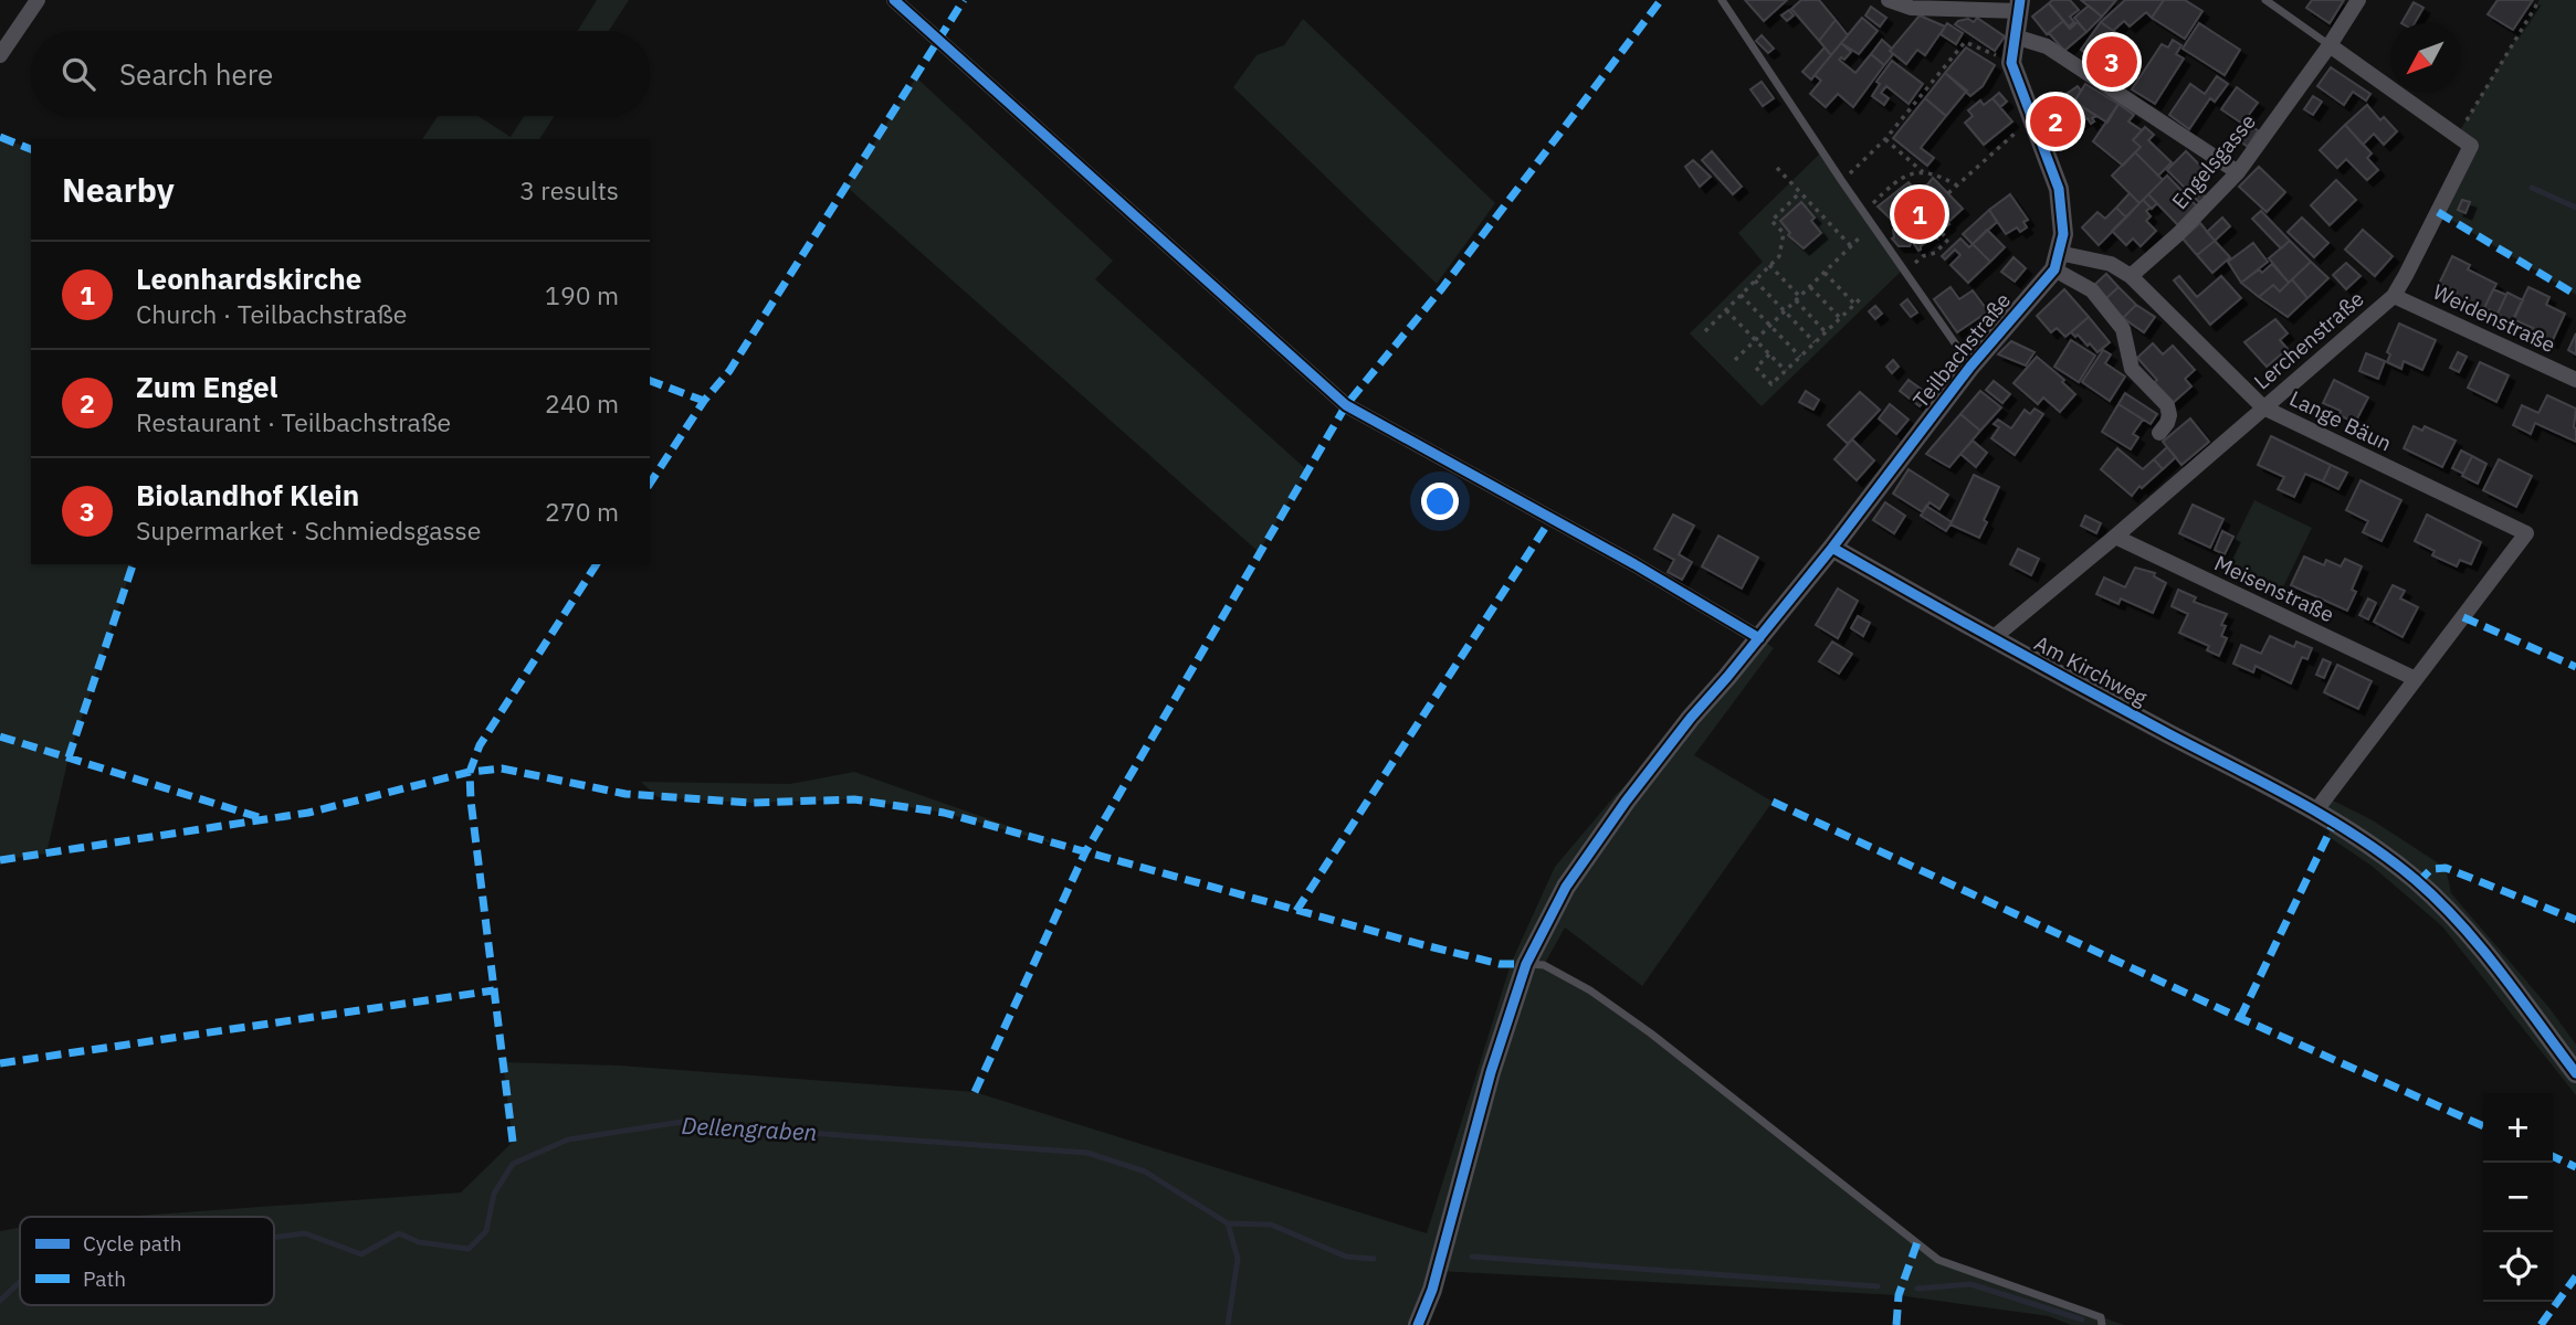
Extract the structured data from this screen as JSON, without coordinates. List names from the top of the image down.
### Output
{
  "streets": {
    "street": [
      "Engelsgasse",
      "Weidenstraße",
      "Lerchenstraße",
      "Teilbachstraße",
      "Lange Bäun",
      "Meisenstraße",
      "Am Kirchweg"
    ]
  },
  "crossings": [
    ["Engelsgasse", "Lange Bäun"],
    ["Weidenstraße", "Lerchenstraße"],
    ["Lerchenstraße", "Lange Bäun"],
    ["Lerchenstraße", "Meisenstraße"],
    ["Lerchenstraße", "Am Kirchweg"],
    ["Teilbachstraße", "Am Kirchweg"],
    ["Lange Bäun", "Meisenstraße"]
  ],
  "water": ["Dellengraben"],
  "legend": ["Cycle path", "Path"],
  "north": "bottom left",
  "page": {
    "search": "Search here",
    "pins": ["3", "2", "1"],
    "heading": ["Nearby", "3 results"],
    "list": [
      {
        "mark": "1",
        "name": "Leonhardskirche",
        "note": "Church · Teilbachstraße",
        "value": "190 m"
      },
      {
        "mark": "2",
        "name": "Zum Engel",
        "note": "Restaurant · Teilbachstraße",
        "value": "240 m"
      },
      {
        "mark": "3",
        "name": "Biolandhof Klein",
        "note": "Supermarket · Schmiedsgasse",
        "value": "270 m"
      }
    ],
    "map_buttons": ["+", "−"]
  }
}
